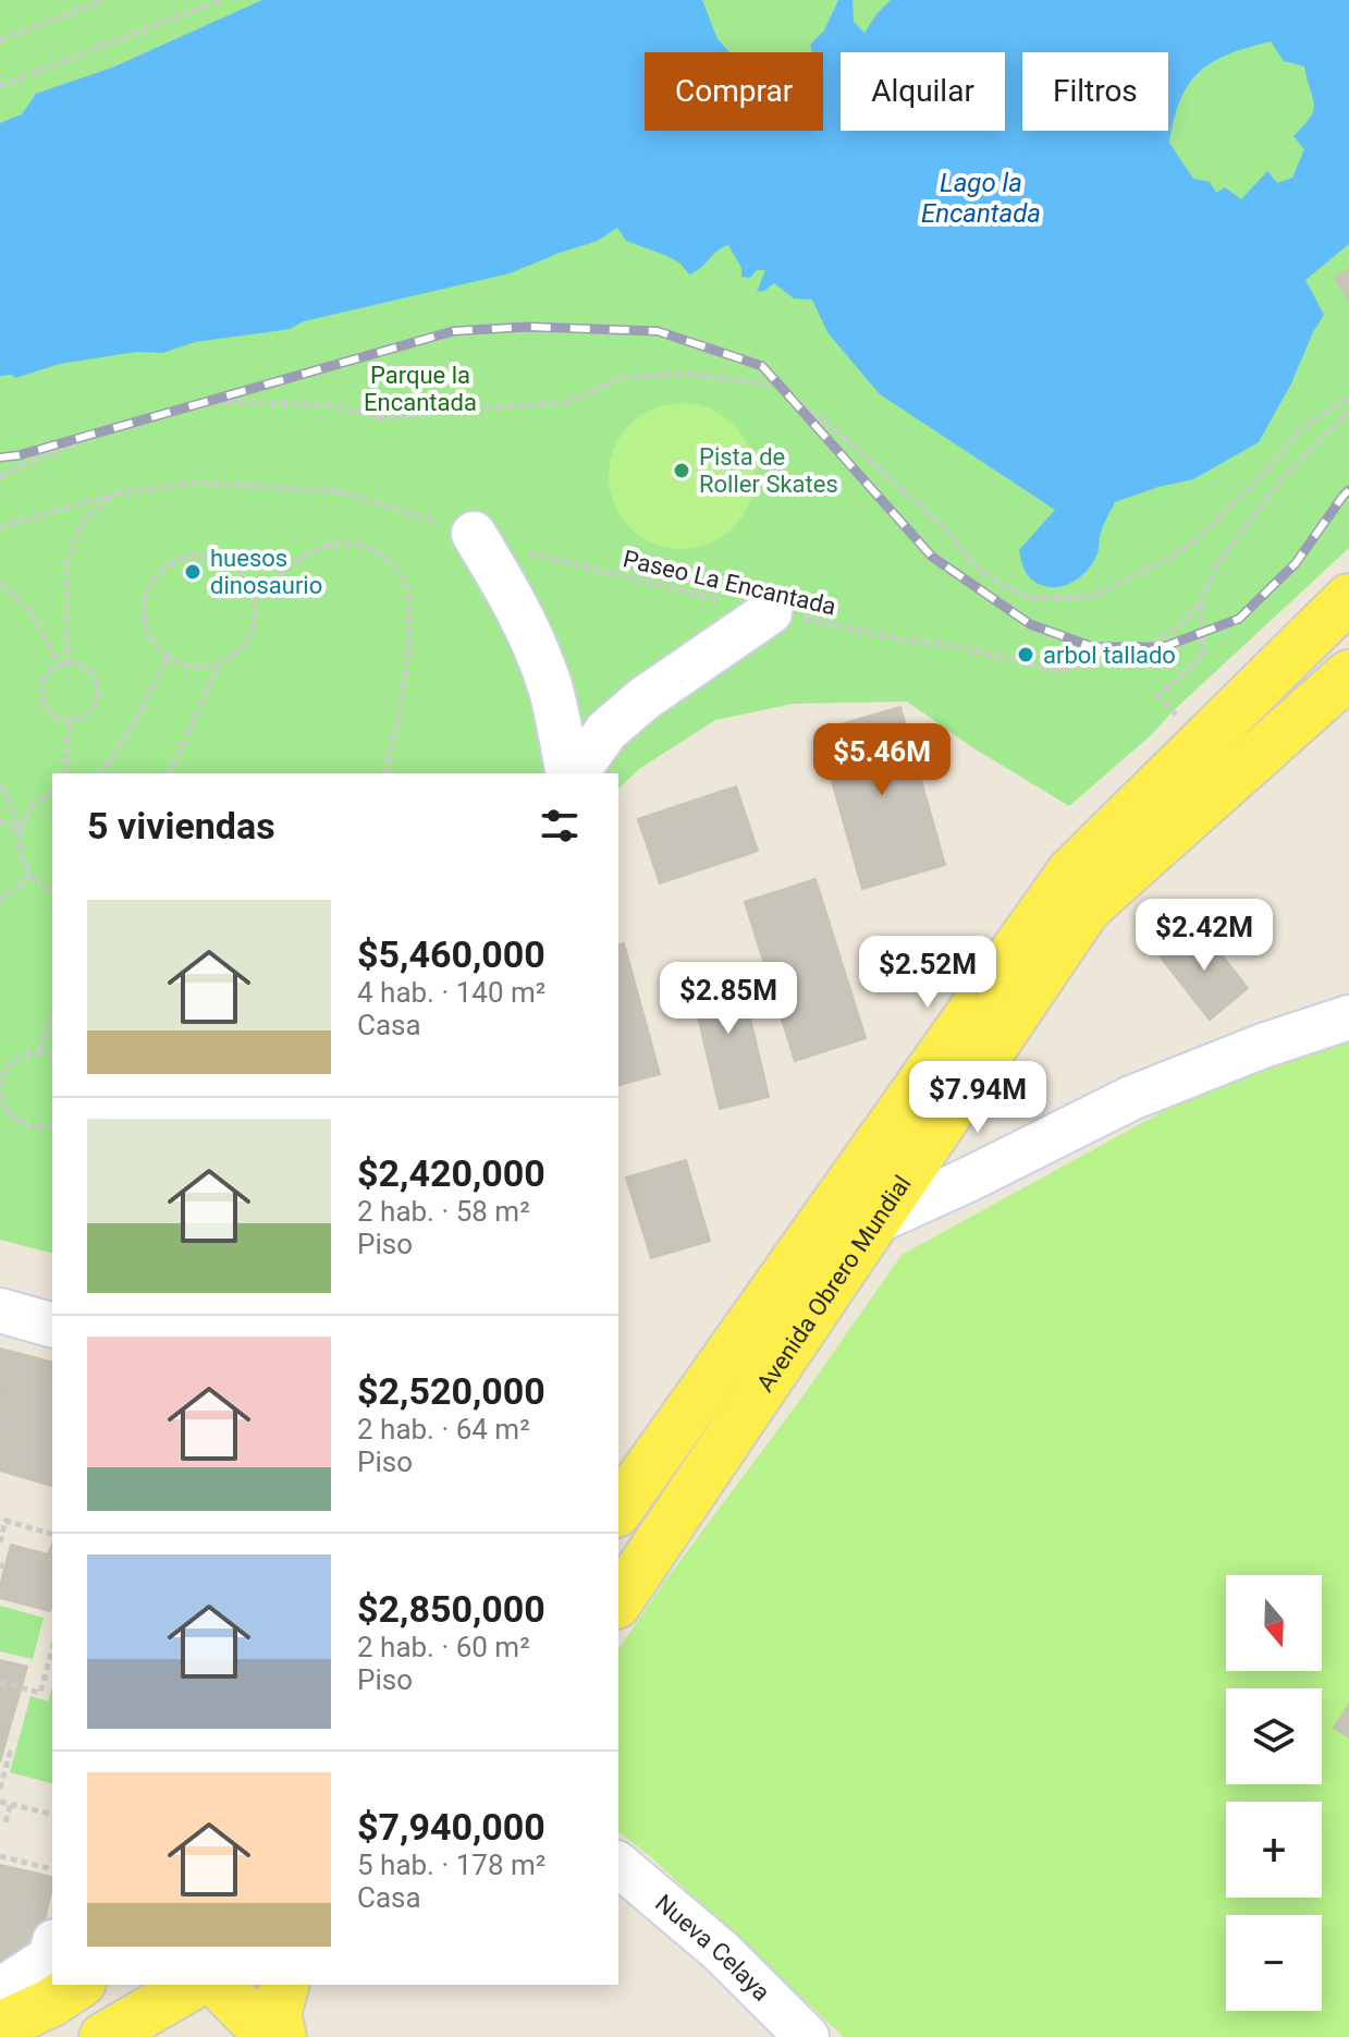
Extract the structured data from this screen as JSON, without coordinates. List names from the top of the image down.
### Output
{
  "streets": {
    "main road": ["Avenida Obrero Mundial"],
    "street": ["Nueva Celaya"],
    "path": ["Paseo La Encantada"]
  },
  "water": ["Lago la Encantada"],
  "parks": ["Parque la Encantada"],
  "places": ["Pista de Roller Skates", "huesos dinosaurio", "arbol tallado"],
  "north": "bottom",
  "page": {
    "chip": ["Comprar", "Alquilar", "Filtros"],
    "price": [
      "$5.46M",
      "$2.42M",
      "$2.52M",
      "$2.85M",
      "$7.94M"
    ],
    "heading": "5 viviendas",
    "list": [
      {
        "name": "$5,460,000",
        "note": "4 hab. · 140 m² · Casa"
      },
      {
        "name": "$2,420,000",
        "note": "2 hab. · 58 m² · Piso"
      },
      {
        "name": "$2,520,000",
        "note": "2 hab. · 64 m² · Piso"
      },
      {
        "name": "$2,850,000",
        "note": "2 hab. · 60 m² · Piso"
      },
      {
        "name": "$7,940,000",
        "note": "5 hab. · 178 m² · Casa"
      }
    ],
    "map_buttons": ["+", "−"]
  }
}
